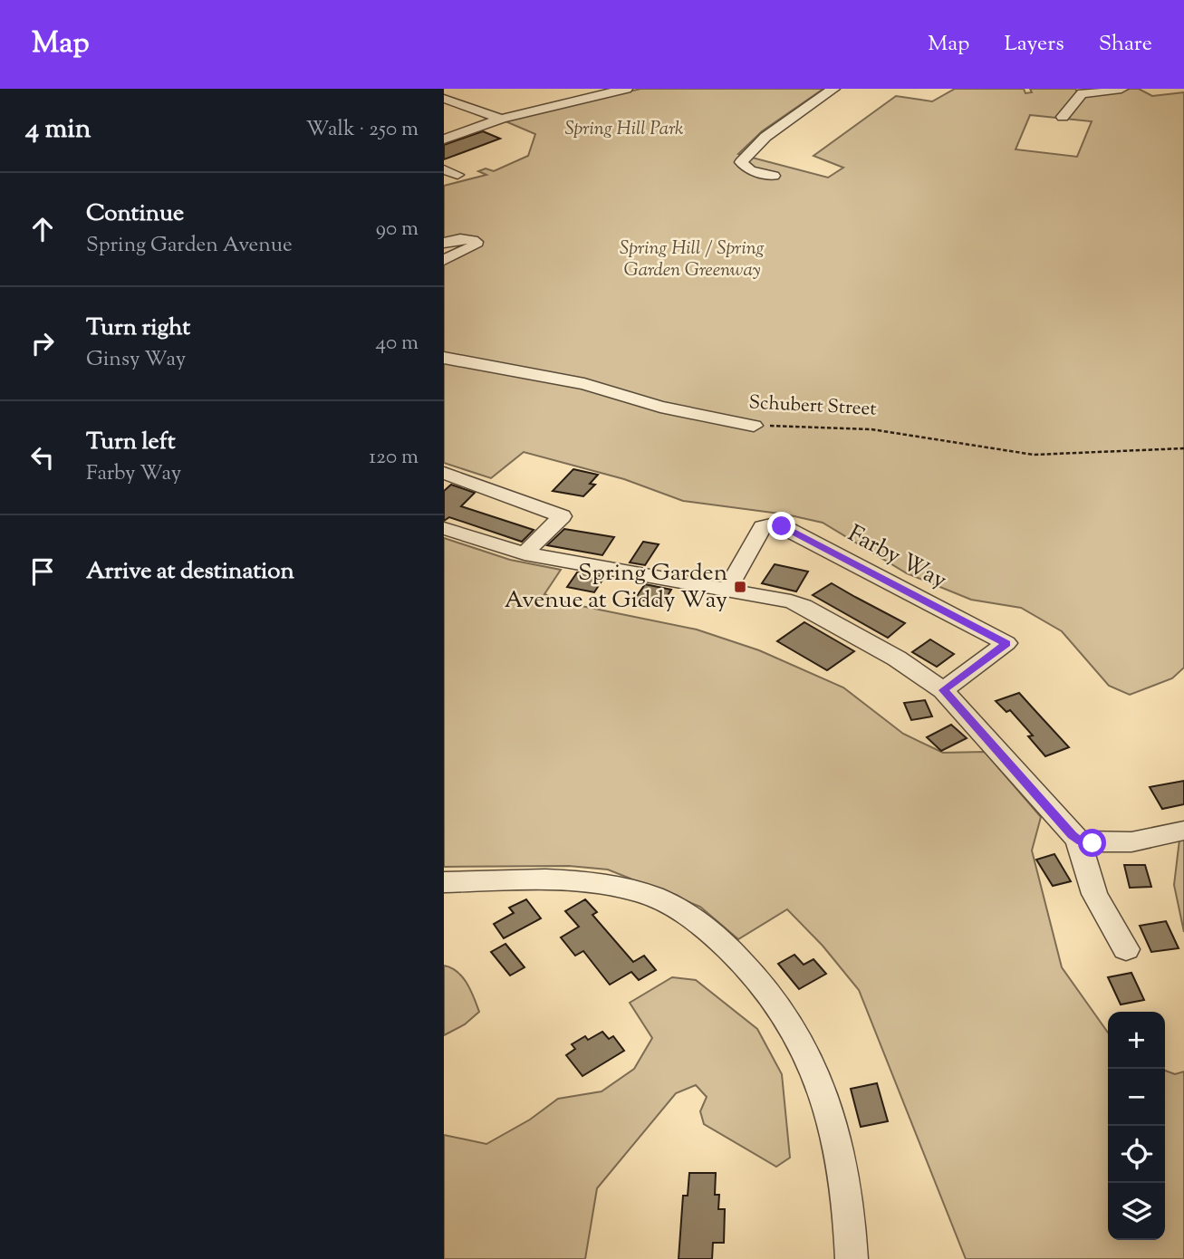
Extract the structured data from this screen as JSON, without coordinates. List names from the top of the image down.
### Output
{
  "streets": {
    "street": ["Schubert Street", "Farby Way"]
  },
  "parks": ["Spring Hill Park", "Spring Hill / Spring Garden Greenway"],
  "places": {
    "transit": ["Spring Garden Avenue at Giddy Way"]
  },
  "page": {
    "header": "Map",
    "nav": ["Map", "Layers", "Share"],
    "heading": ["4 min", "Walk · 250 m"],
    "list": [
      ["Continue", "Spring Garden Avenue", "90 m"],
      ["Turn right", "Ginsy Way", "40 m"],
      ["Turn left", "Farby Way", "120 m"],
      "Arrive at destination"
    ],
    "map_buttons": ["+", "−"]
  }
}
